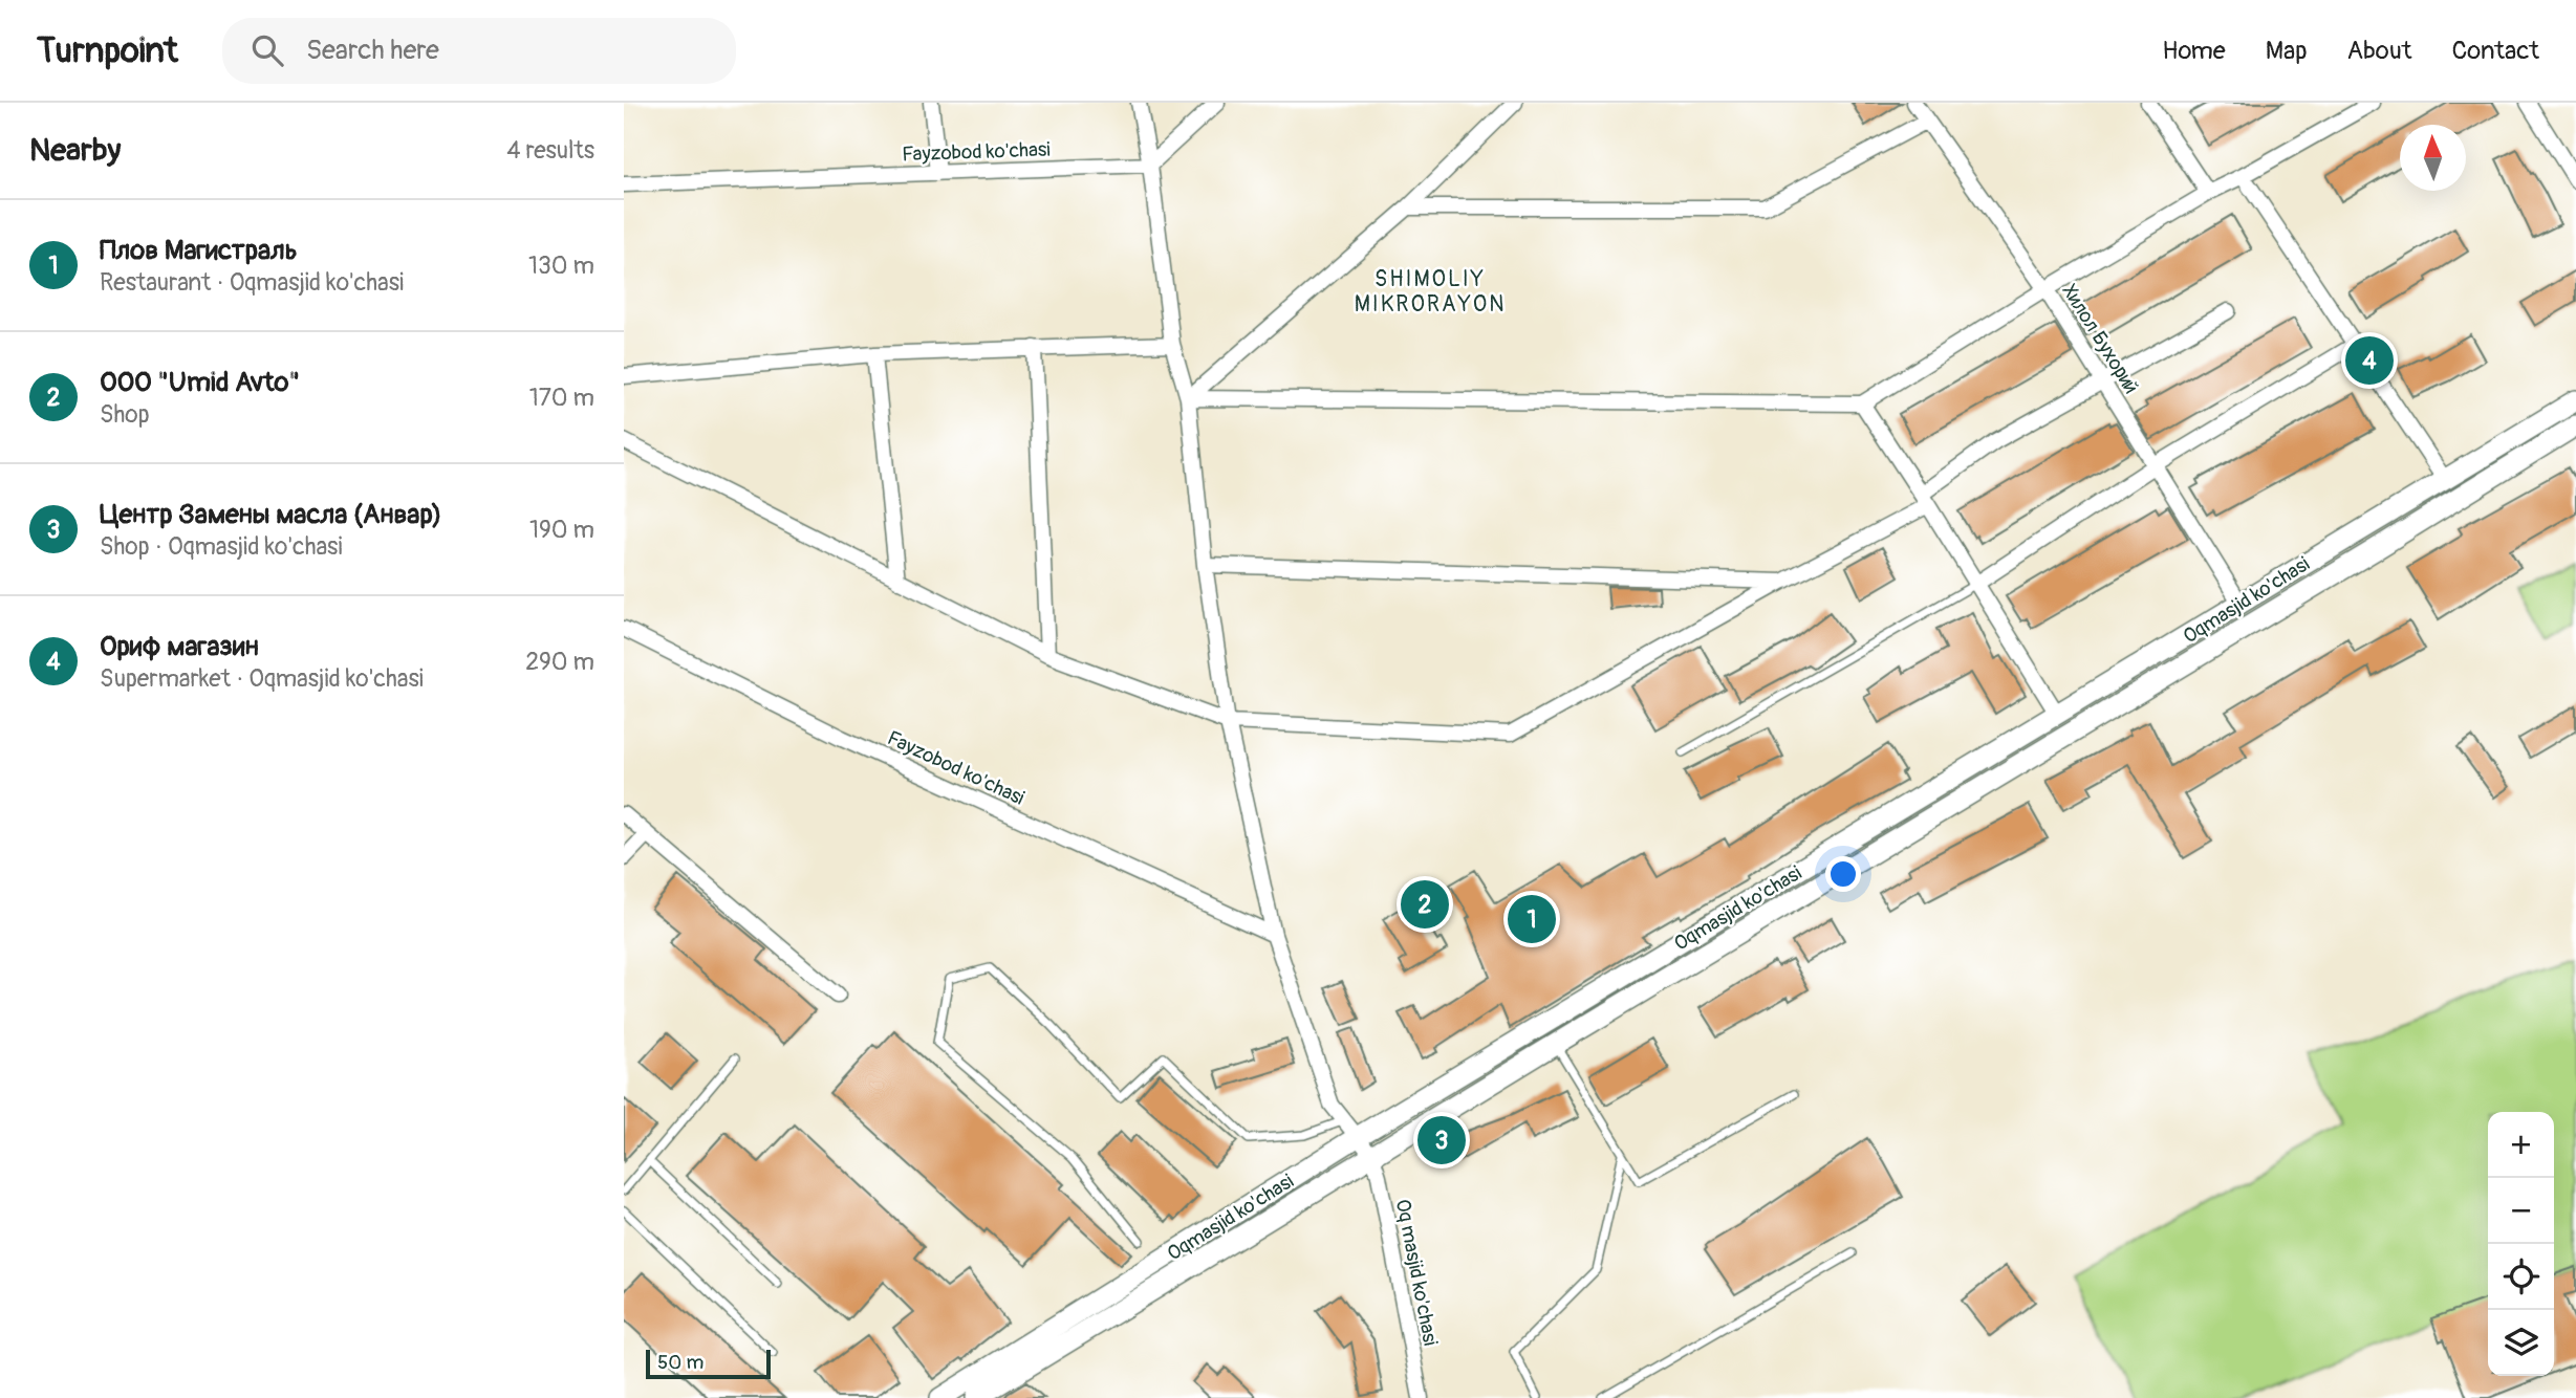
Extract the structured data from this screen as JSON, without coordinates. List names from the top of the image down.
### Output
{
  "streets": {
    "main road": ["Oqmasjid ko'chasi"],
    "street": ["Fayzobod ko'chasi", "Хилол Бухорий", "Oq masjid ko'chasi"]
  },
  "crossings": [
    ["Хилол Бухорий", "Oqmasjid ko'chasi"],
    ["Oqmasjid ko'chasi", "Oq masjid ko'chasi"]
  ],
  "districts": ["SHIMOLIY MIKRORAYON"],
  "scale_bar": "50 m",
  "north": "top",
  "page": {
    "header": "Turnpoint",
    "search": "Search here",
    "nav": [
      "Home",
      "Map",
      "About",
      "Contact"
    ],
    "heading": ["Nearby", "4 results"],
    "list": [
      {
        "mark": "1",
        "name": "Плов Магистраль",
        "note": "Restaurant · Oqmasjid ko'chasi",
        "value": "130 m"
      },
      {
        "mark": "2",
        "name": "ООО \"Umid Avto\"",
        "note": "Shop",
        "value": "170 m"
      },
      {
        "mark": "3",
        "name": "Центр Замены масла (Анвар)",
        "note": "Shop · Oqmasjid ko'chasi",
        "value": "190 m"
      },
      {
        "mark": "4",
        "name": "Ориф магазин",
        "note": "Supermarket · Oqmasjid ko'chasi",
        "value": "290 m"
      }
    ],
    "pins": [
      "4",
      "2",
      "1",
      "3"
    ],
    "map_buttons": ["+", "−"],
    "scale": "50 m"
  }
}
